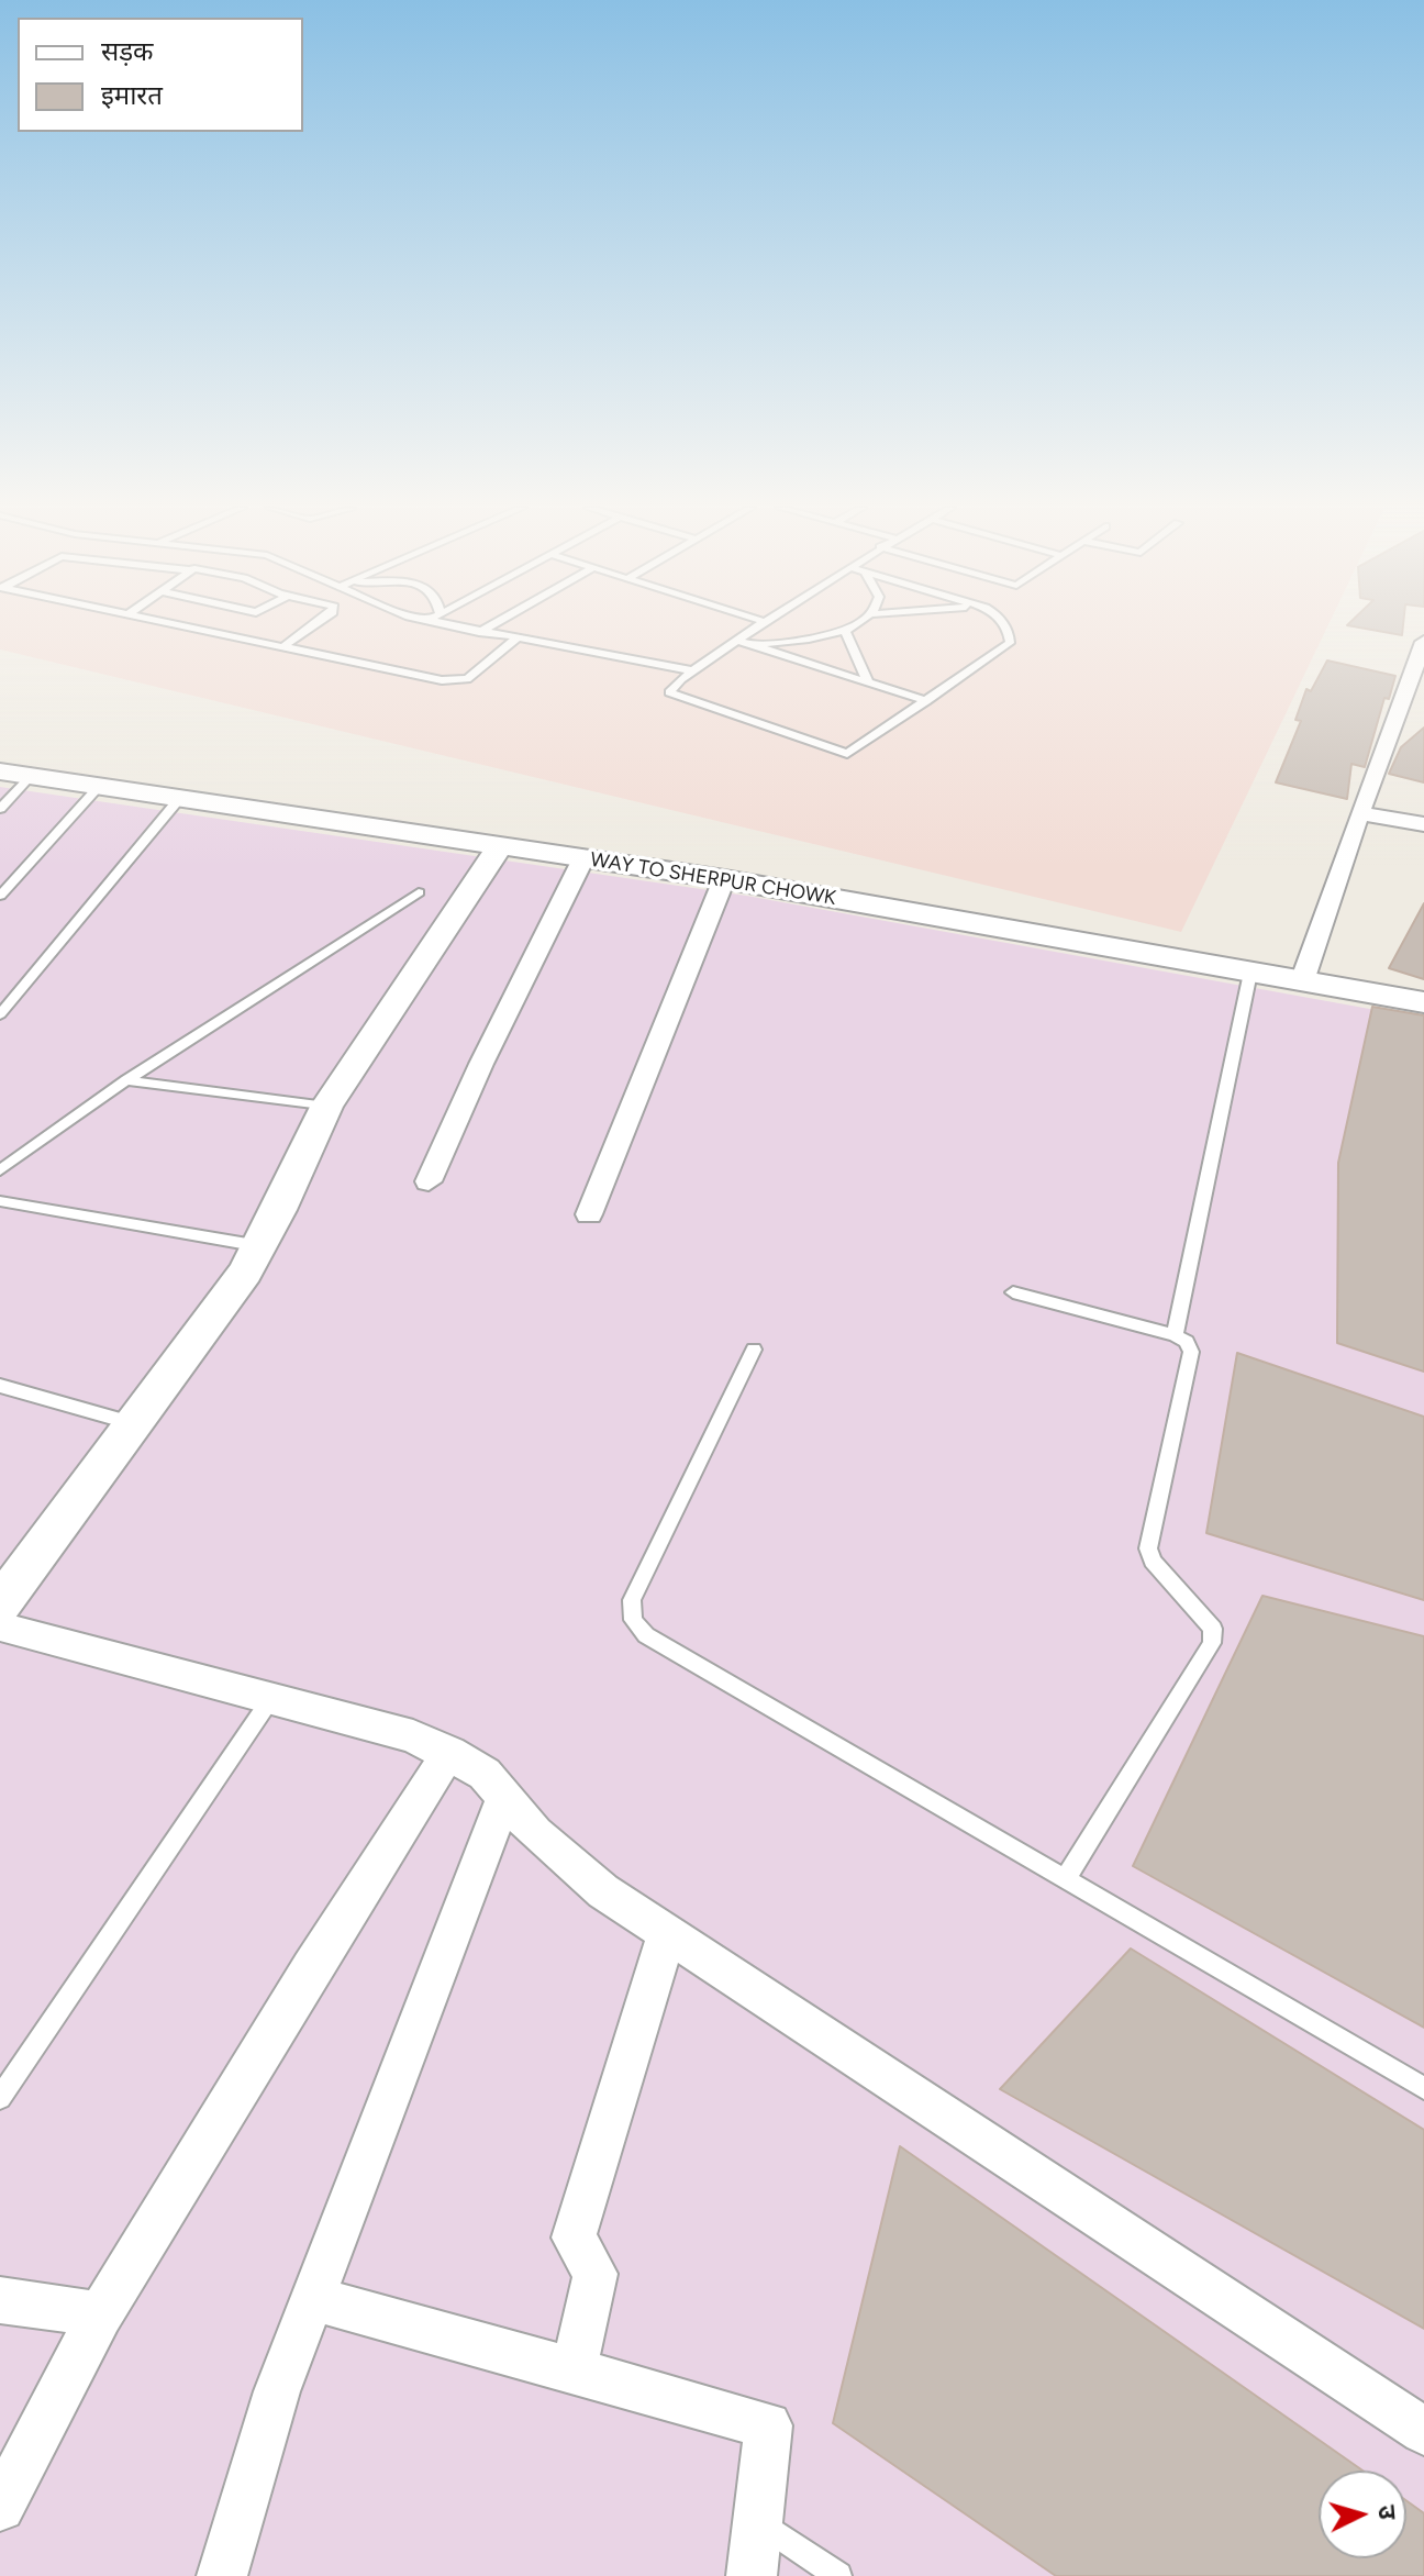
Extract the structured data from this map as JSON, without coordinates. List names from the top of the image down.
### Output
{
  "streets": {
    "street": ["WAY TO SHERPUR CHOWK"]
  },
  "legend": ["सड़क", "इमारत"],
  "north": "right"
}
